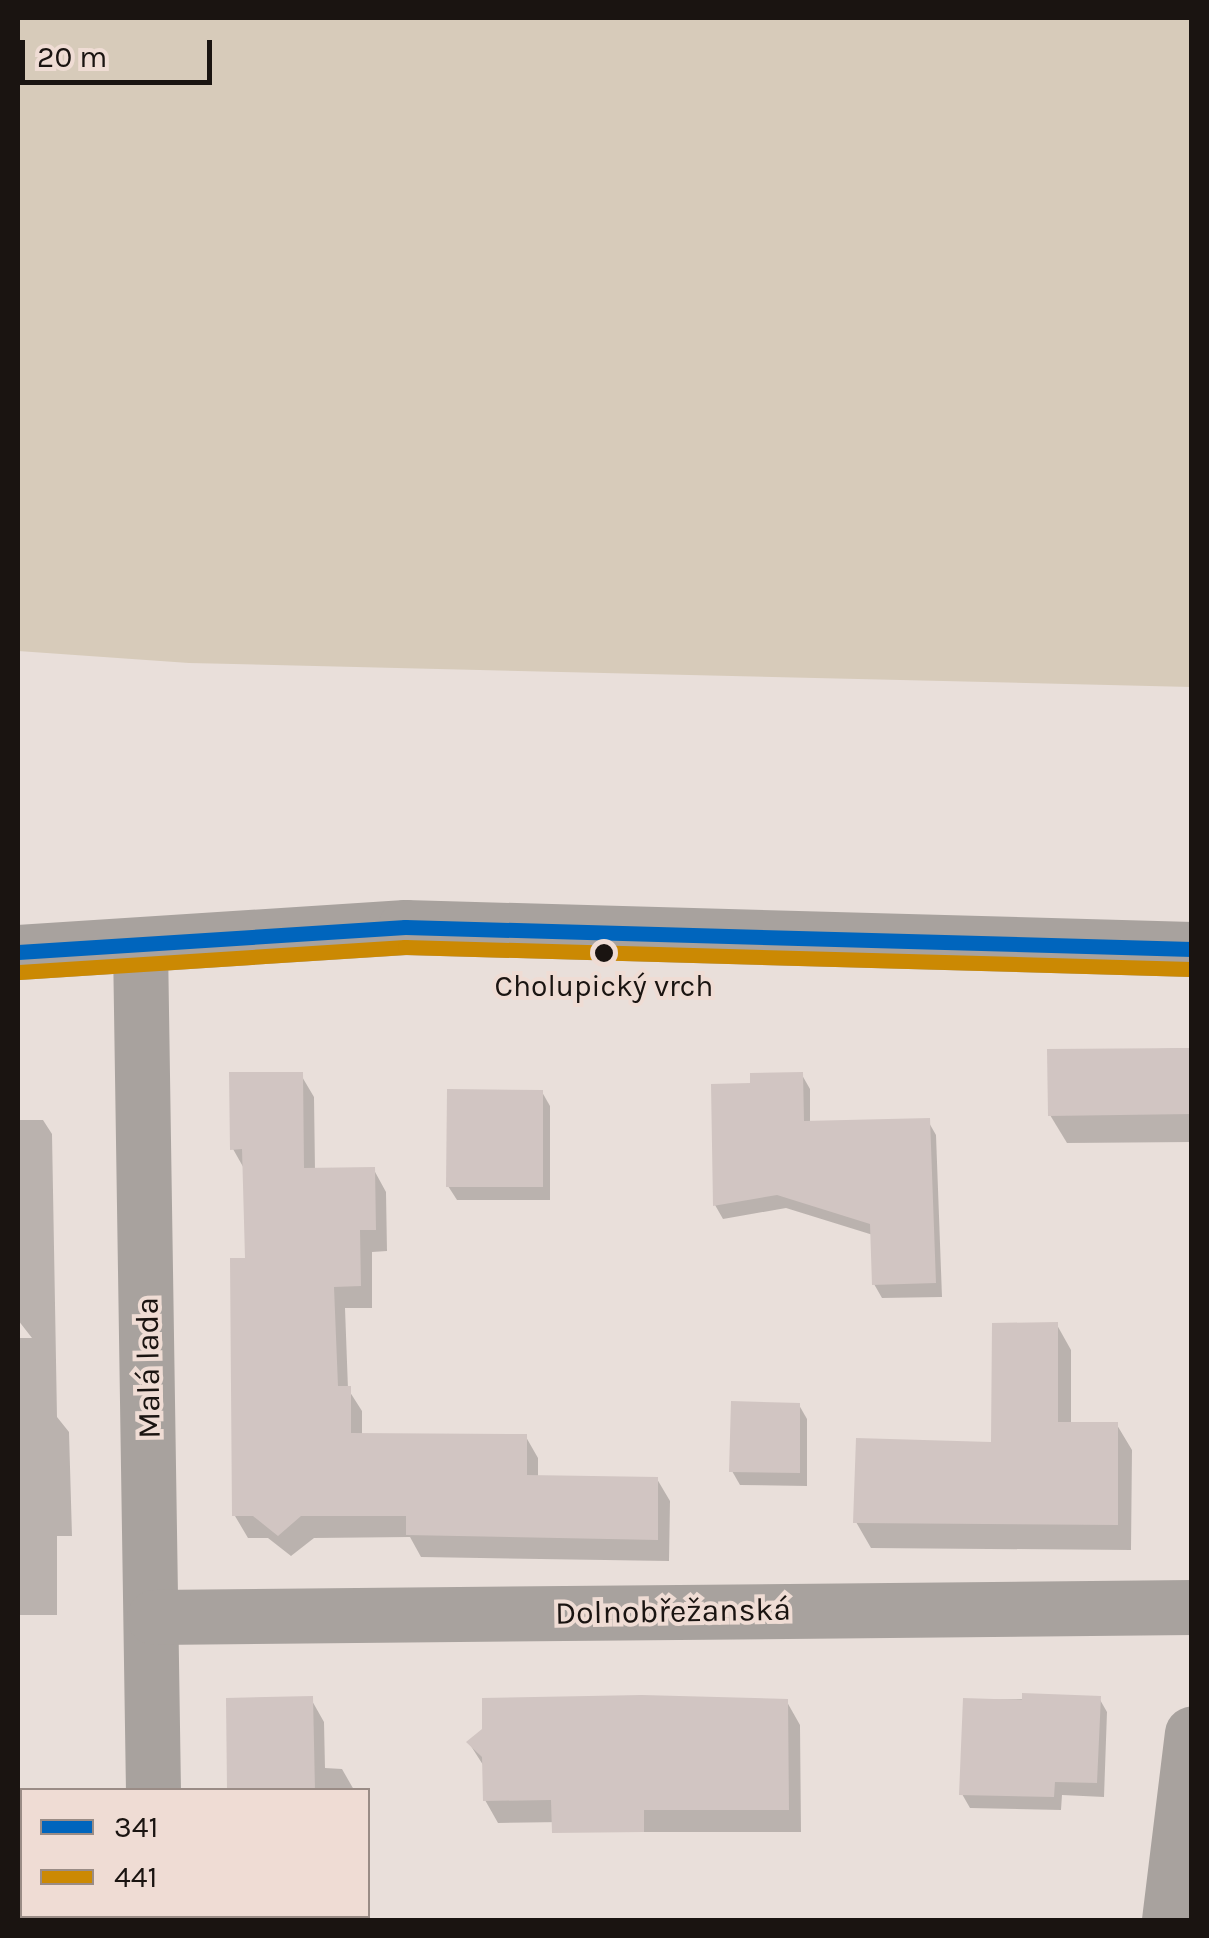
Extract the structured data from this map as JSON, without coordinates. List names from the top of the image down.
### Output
{
  "streets": {
    "street": ["Malá lada", "Dolnobřežanská"]
  },
  "crossings": [
    ["Malá lada", "Dolnobřežanská"]
  ],
  "places": ["Cholupický vrch"],
  "lines": ["transit line 341", "transit line 441"],
  "legend": ["341", "441"],
  "scale_bar": "20 m"
}
